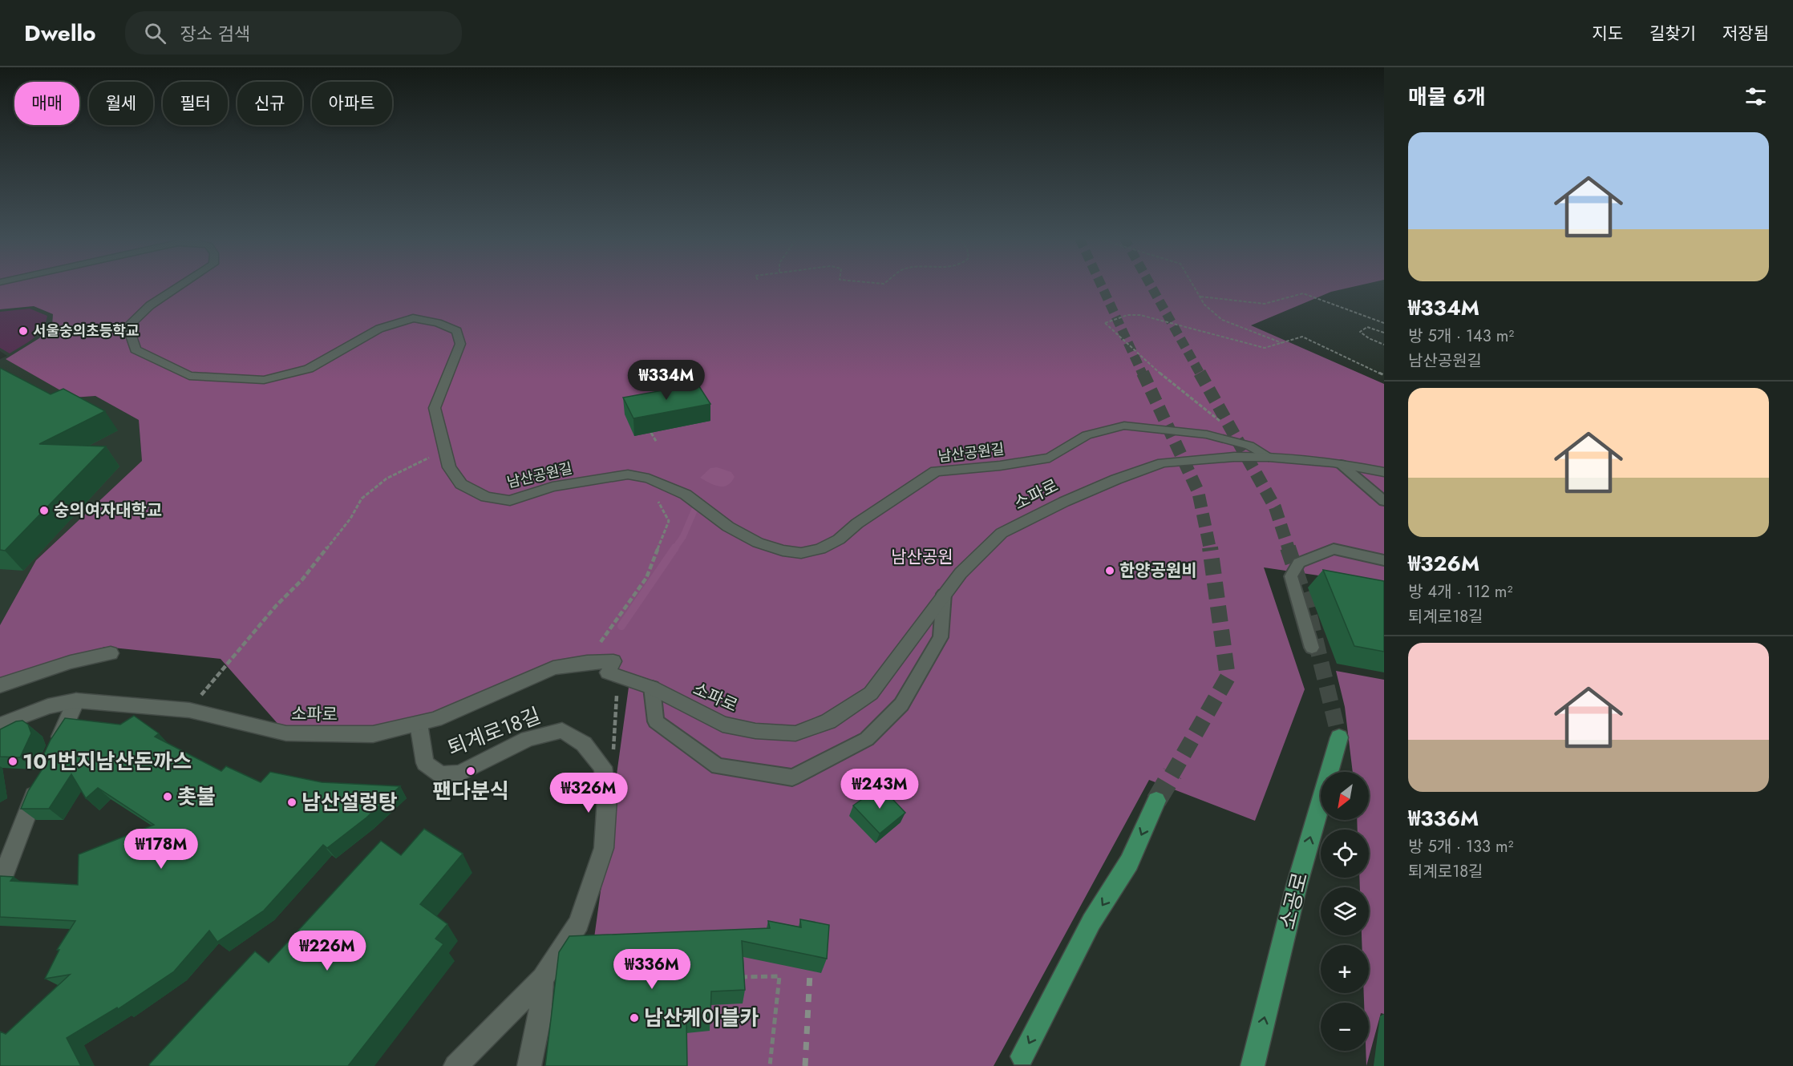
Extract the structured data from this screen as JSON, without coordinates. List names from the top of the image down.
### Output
{
  "streets": {
    "main road": ["소공로"],
    "street": ["남산공원길", "소파로", "퇴계로18길"]
  },
  "crossings": [
    ["남산공원길", "소파로"],
    ["소파로", "퇴계로18길"]
  ],
  "one_way": ["소공로"],
  "parks": ["남산공원"],
  "places": [
    "서울숭의초등학교",
    "숭의여자대학교",
    "한양공원비",
    "101번지남산돈까스",
    "팬다분식",
    "촛불",
    "남산설렁탕",
    "남산케이블카"
  ],
  "north": "bottom left",
  "page": {
    "header": "Dwello",
    "search": "장소 검색",
    "nav": ["지도", "길찾기", "저장됨"],
    "heading": "매물 6개",
    "chip": [
      "매매",
      "월세",
      "필터",
      "신규",
      "아파트"
    ],
    "list": [
      {
        "name": "₩334M",
        "note": "방 5개 · 143 m² · 남산공원길"
      },
      {
        "name": "₩326M",
        "note": "방 4개 · 112 m² · 퇴계로18길"
      },
      {
        "name": "₩336M",
        "note": "방 5개 · 133 m² · 퇴계로18길"
      }
    ],
    "price": [
      "₩334M",
      "₩243M",
      "₩326M",
      "₩178M",
      "₩226M",
      "₩336M"
    ],
    "map_buttons": ["+", "−"]
  }
}
